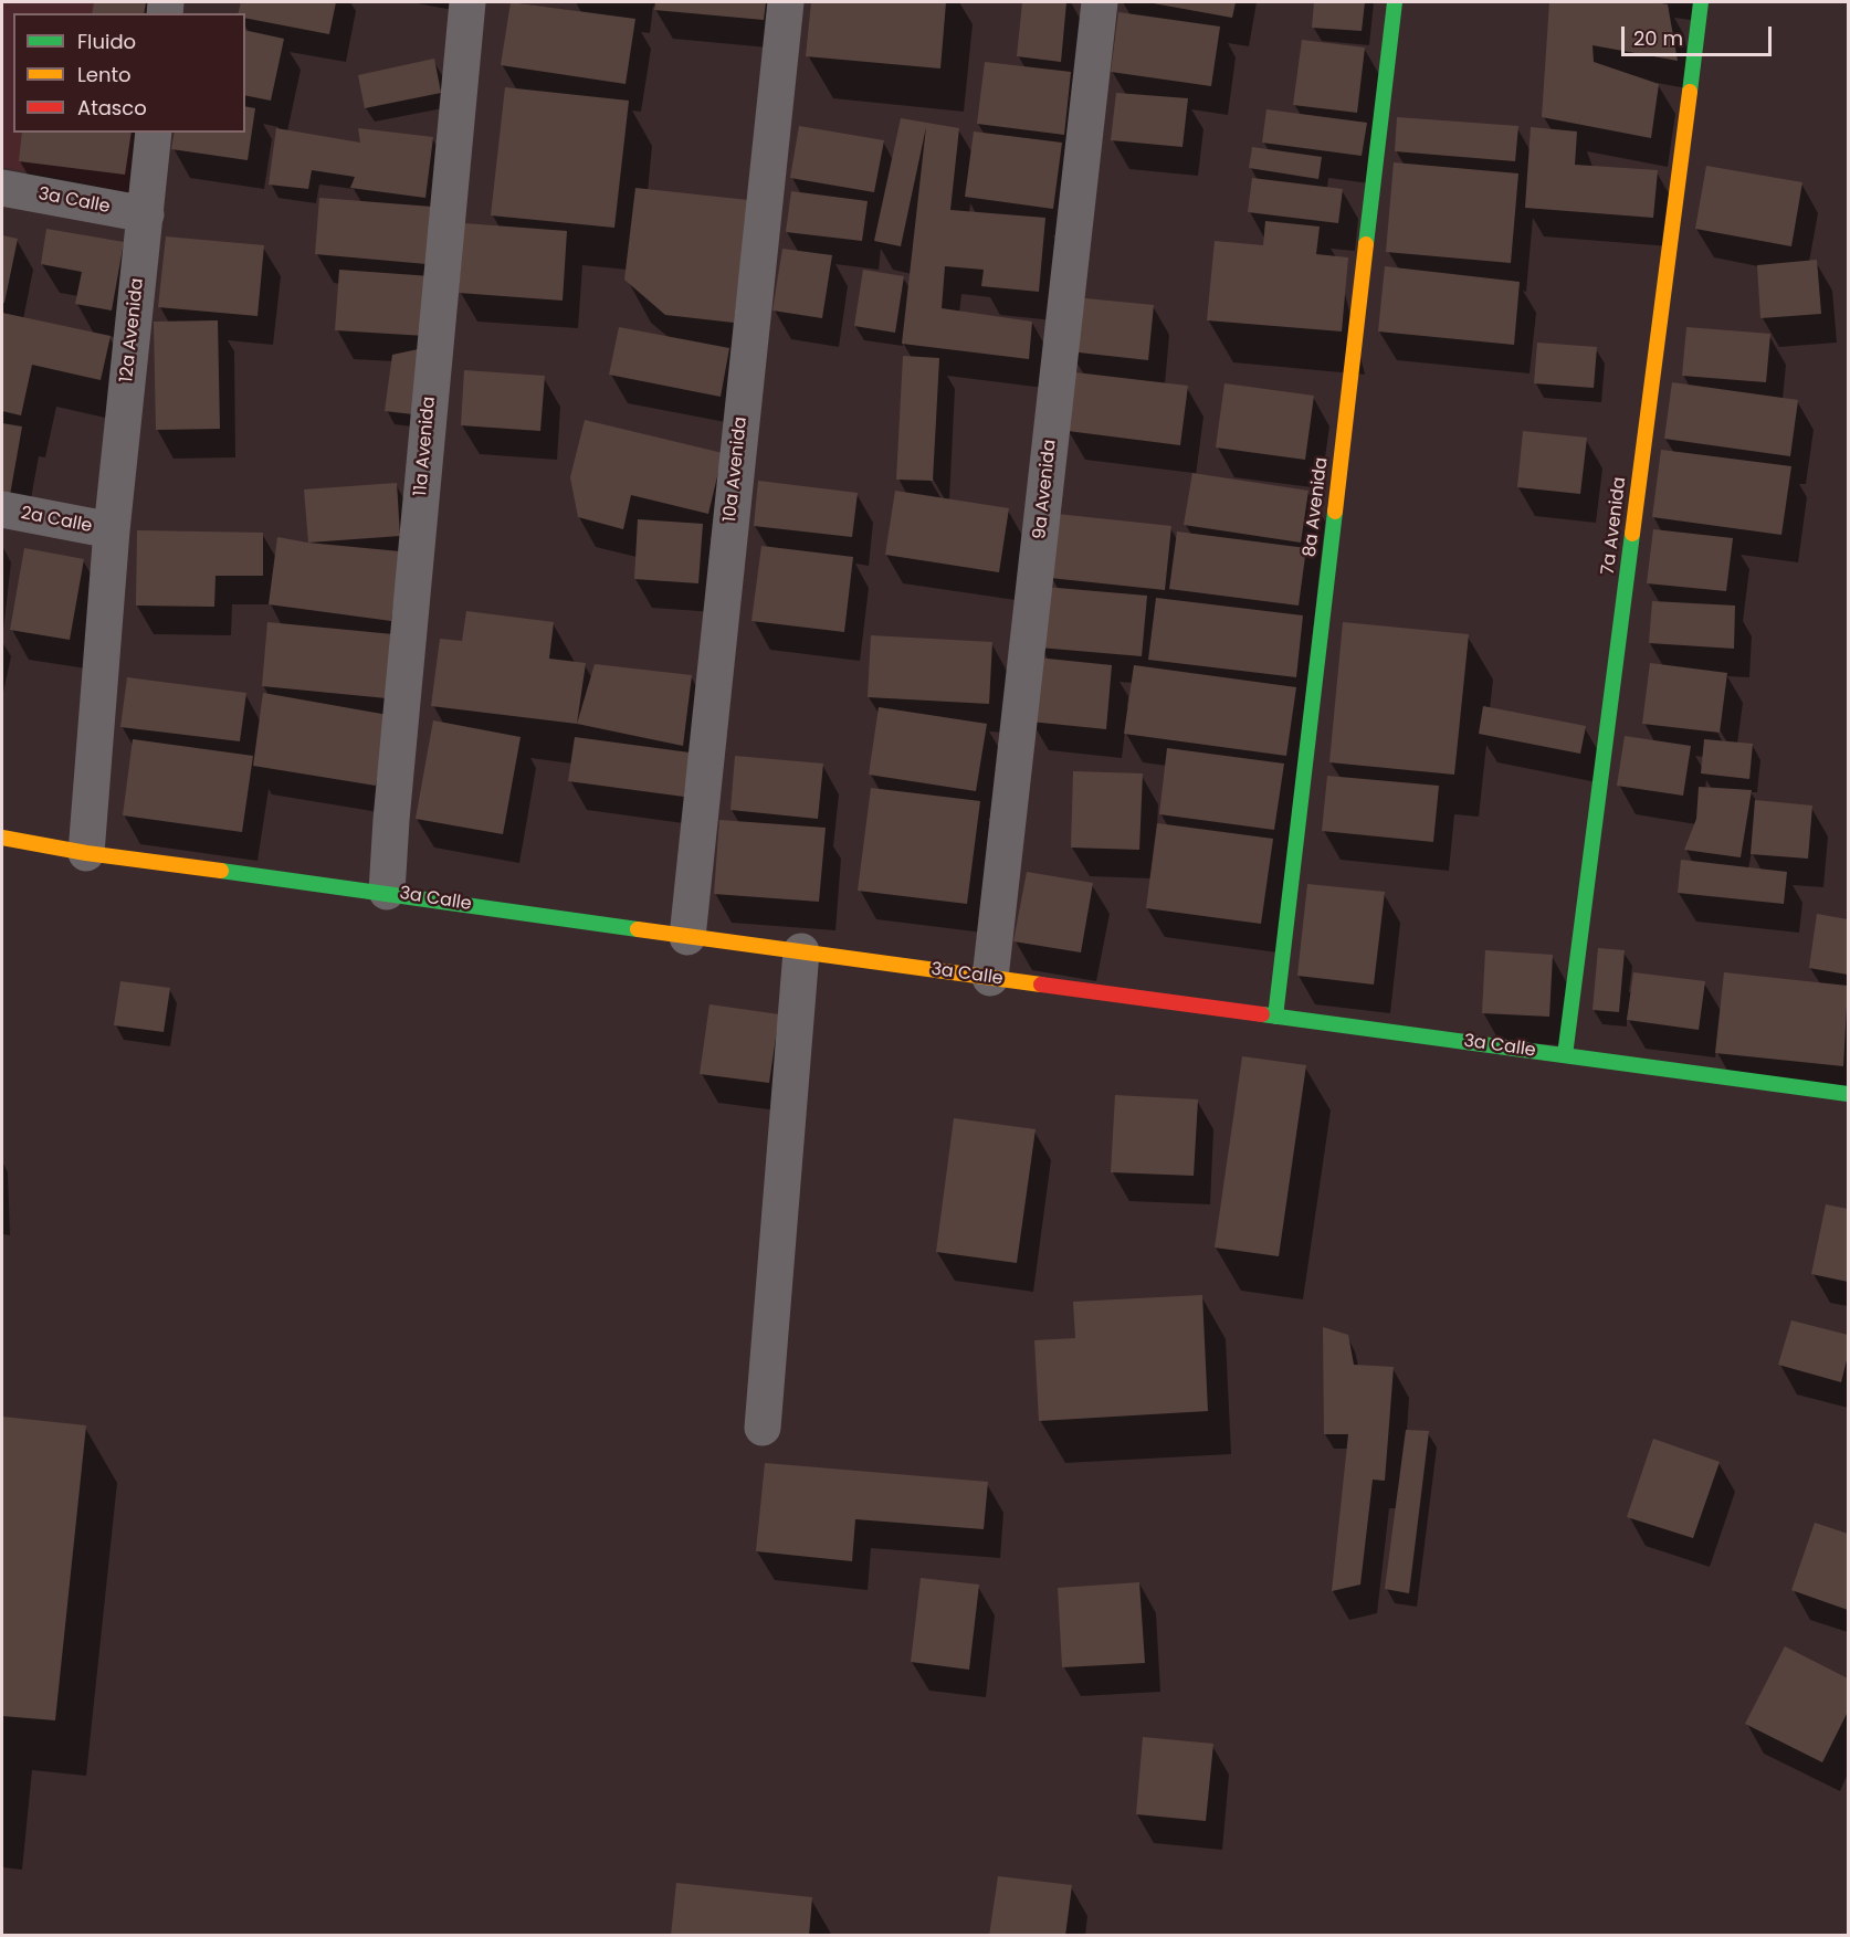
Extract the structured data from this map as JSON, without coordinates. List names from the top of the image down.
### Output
{
  "streets": {
    "street": [
      "3a Calle",
      "12a Avenida",
      "11a Avenida",
      "10a Avenida",
      "9a Avenida",
      "8a Avenida",
      "2a Calle",
      "7a Avenida"
    ]
  },
  "crossings": [
    ["3a Calle", "12a Avenida"],
    ["3a Calle", "11a Avenida"],
    ["3a Calle", "10a Avenida"],
    ["3a Calle", "9a Avenida"],
    ["3a Calle", "8a Avenida"],
    ["3a Calle", "7a Avenida"],
    ["12a Avenida", "2a Calle"]
  ],
  "legend": ["Fluido", "Lento", "Atasco"],
  "scale_bar": "20 m"
}
